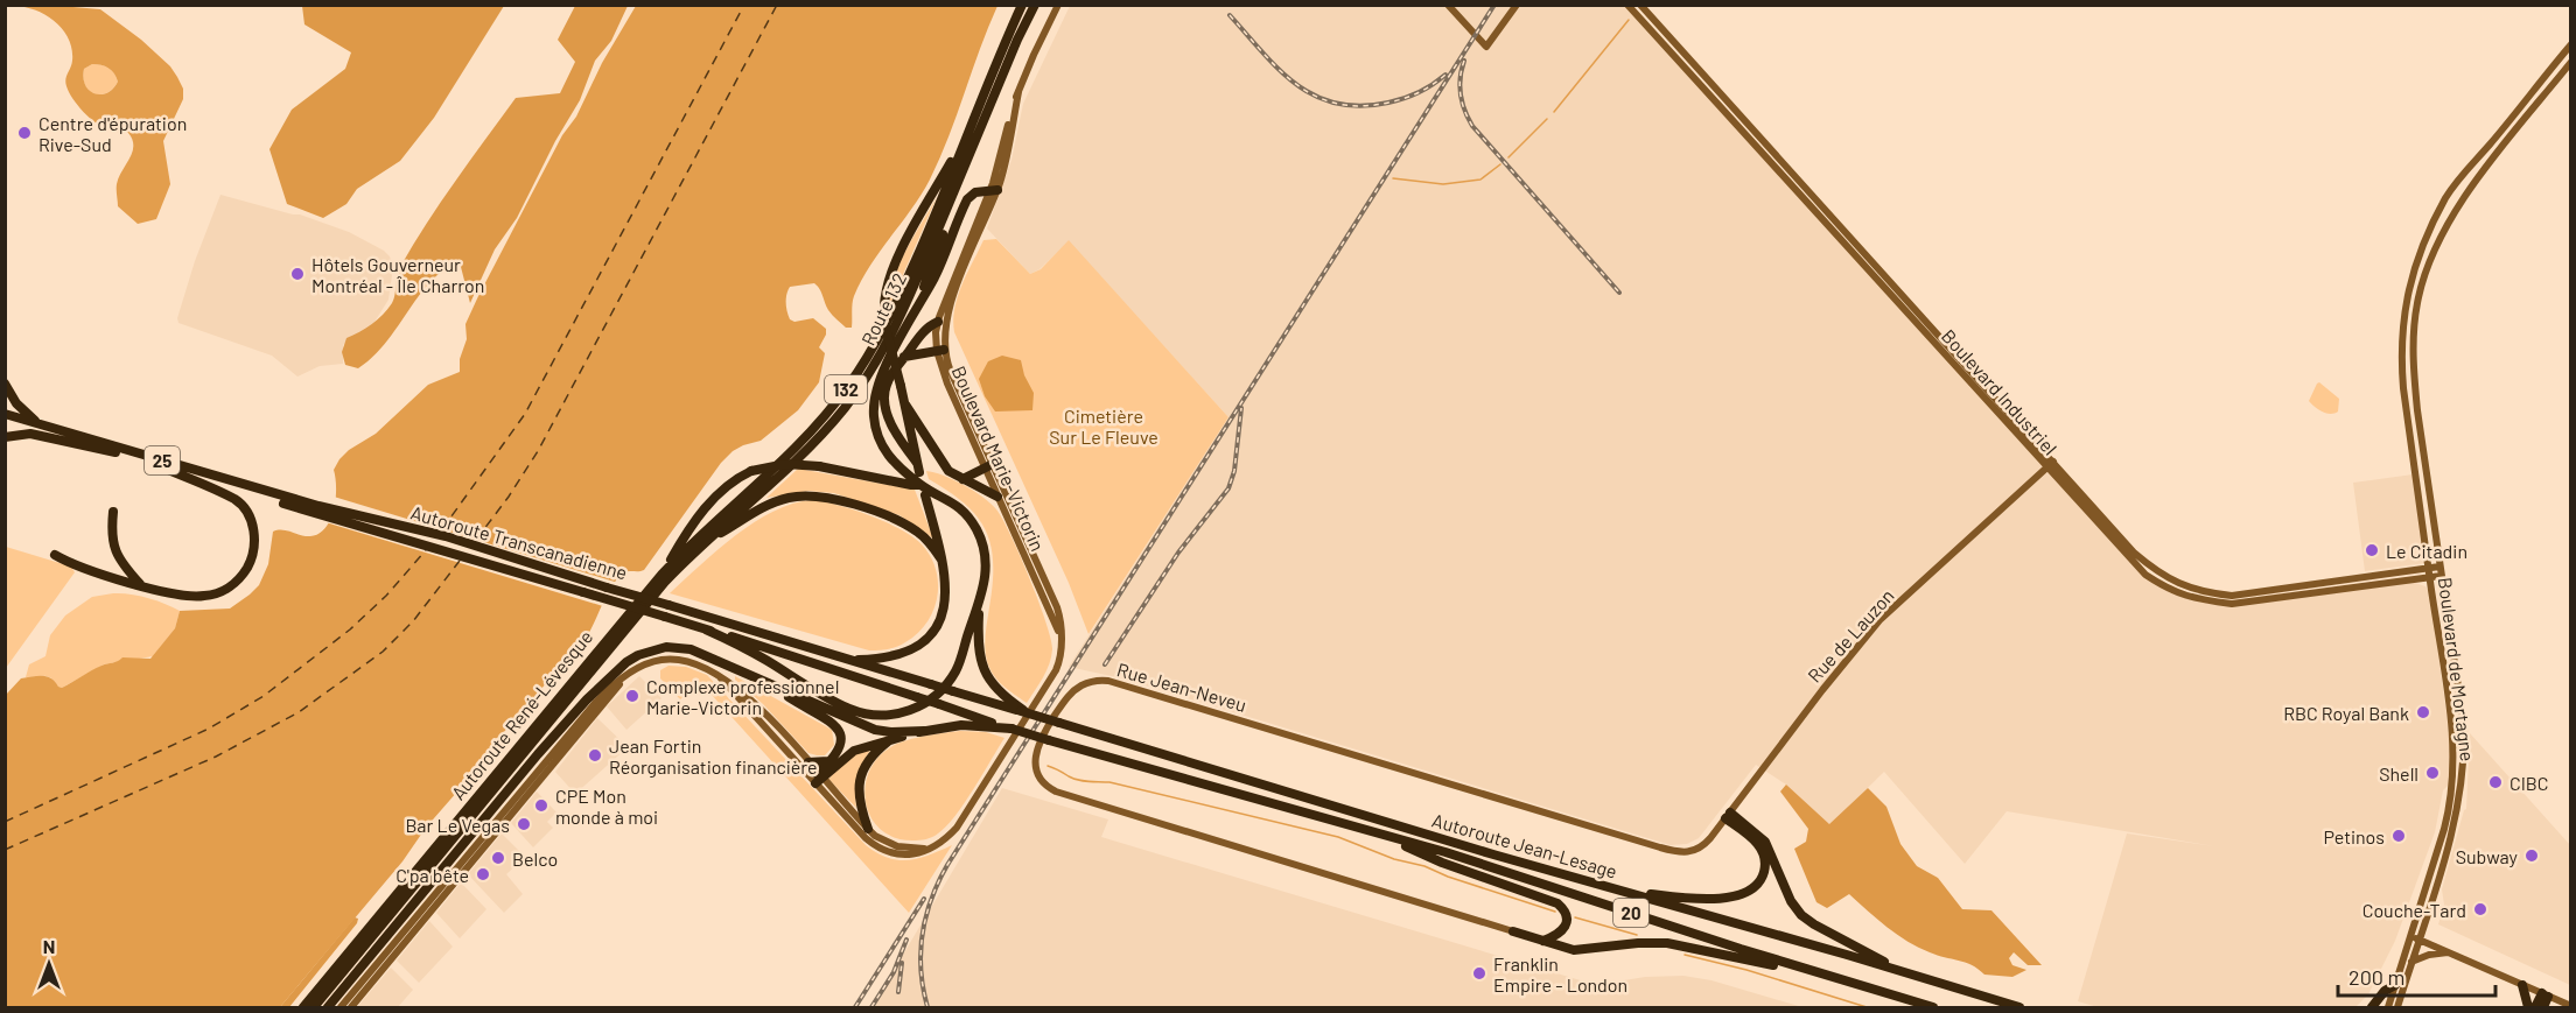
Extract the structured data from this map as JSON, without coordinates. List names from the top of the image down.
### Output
{
  "streets": {
    "highway": [
      "Route 132",
      "132",
      "25",
      "Autoroute Transcanadienne",
      "Autoroute René-Lévesque",
      "Autoroute Jean-Lesage",
      "20"
    ],
    "street": [
      "Boulevard Industriel",
      "Boulevard Marie-Victorin",
      "Rue de Lauzon",
      "Boulevard de Mortagne",
      "Rue Jean-Neveu"
    ]
  },
  "crossings": [
    ["Route 132", "Autoroute René-Lévesque"],
    ["Boulevard Industriel", "Rue de Lauzon"],
    ["Boulevard Industriel", "Boulevard de Mortagne"],
    ["Autoroute Transcanadienne", "Autoroute Jean-Lesage"],
    ["Rue de Lauzon", "Rue Jean-Neveu"]
  ],
  "parks": ["Cimetière Sur Le Fleuve"],
  "places": [
    "Centre d'épuration Rive-Sud",
    "Hôtels Gouverneur Montréal - Île Charron",
    "Le Citadin",
    "Complexe professionnel Marie-Victorin",
    "RBC Royal Bank",
    "Jean Fortin Réorganisation financière",
    "Shell",
    "CIBC",
    "CPE Mon monde à moi",
    "Bar Le Vegas",
    "Petinos",
    "Subway",
    "Belco",
    "C'pa bête",
    "Couche-Tard",
    "Franklin Empire - London"
  ],
  "scale_bar": "200 m",
  "north": "top"
}
